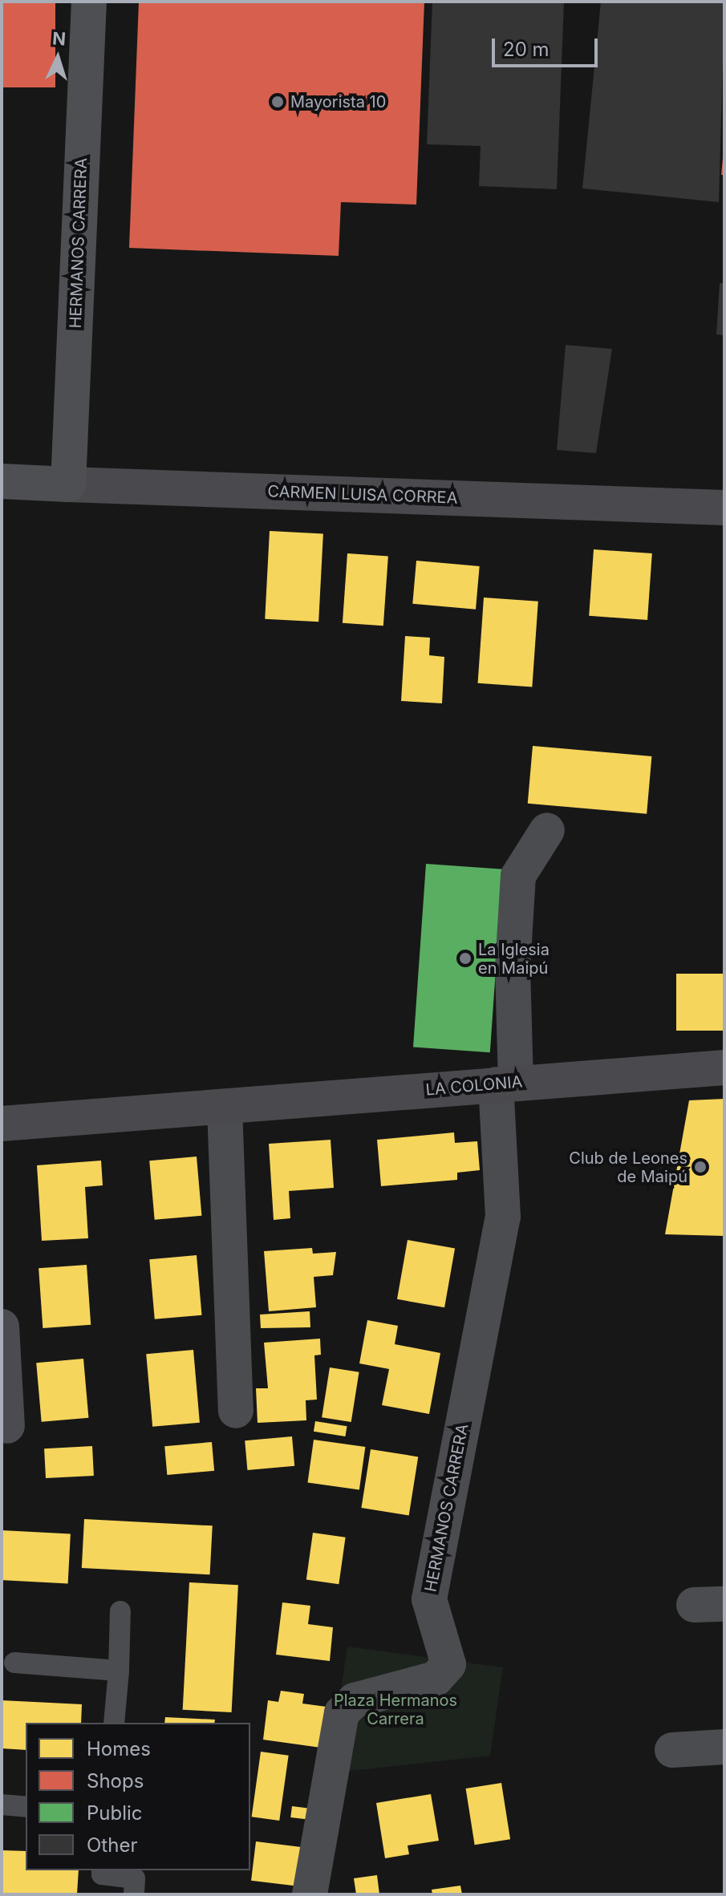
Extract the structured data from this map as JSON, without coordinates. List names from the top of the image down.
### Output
{
  "streets": {
    "main road": ["HERMANOS CARRERA", "CARMEN LUISA CORREA"],
    "street": ["LA COLONIA"]
  },
  "crossings": [
    ["HERMANOS CARRERA", "CARMEN LUISA CORREA"],
    ["HERMANOS CARRERA", "LA COLONIA"]
  ],
  "parks": ["Plaza Hermanos Carrera"],
  "places": ["Mayorista 10", "La Iglesia en Maipú", "Club de Leones de Maipú"],
  "legend": [
    "Homes",
    "Shops",
    "Public",
    "Other"
  ],
  "scale_bar": "20 m",
  "north": "top"
}
